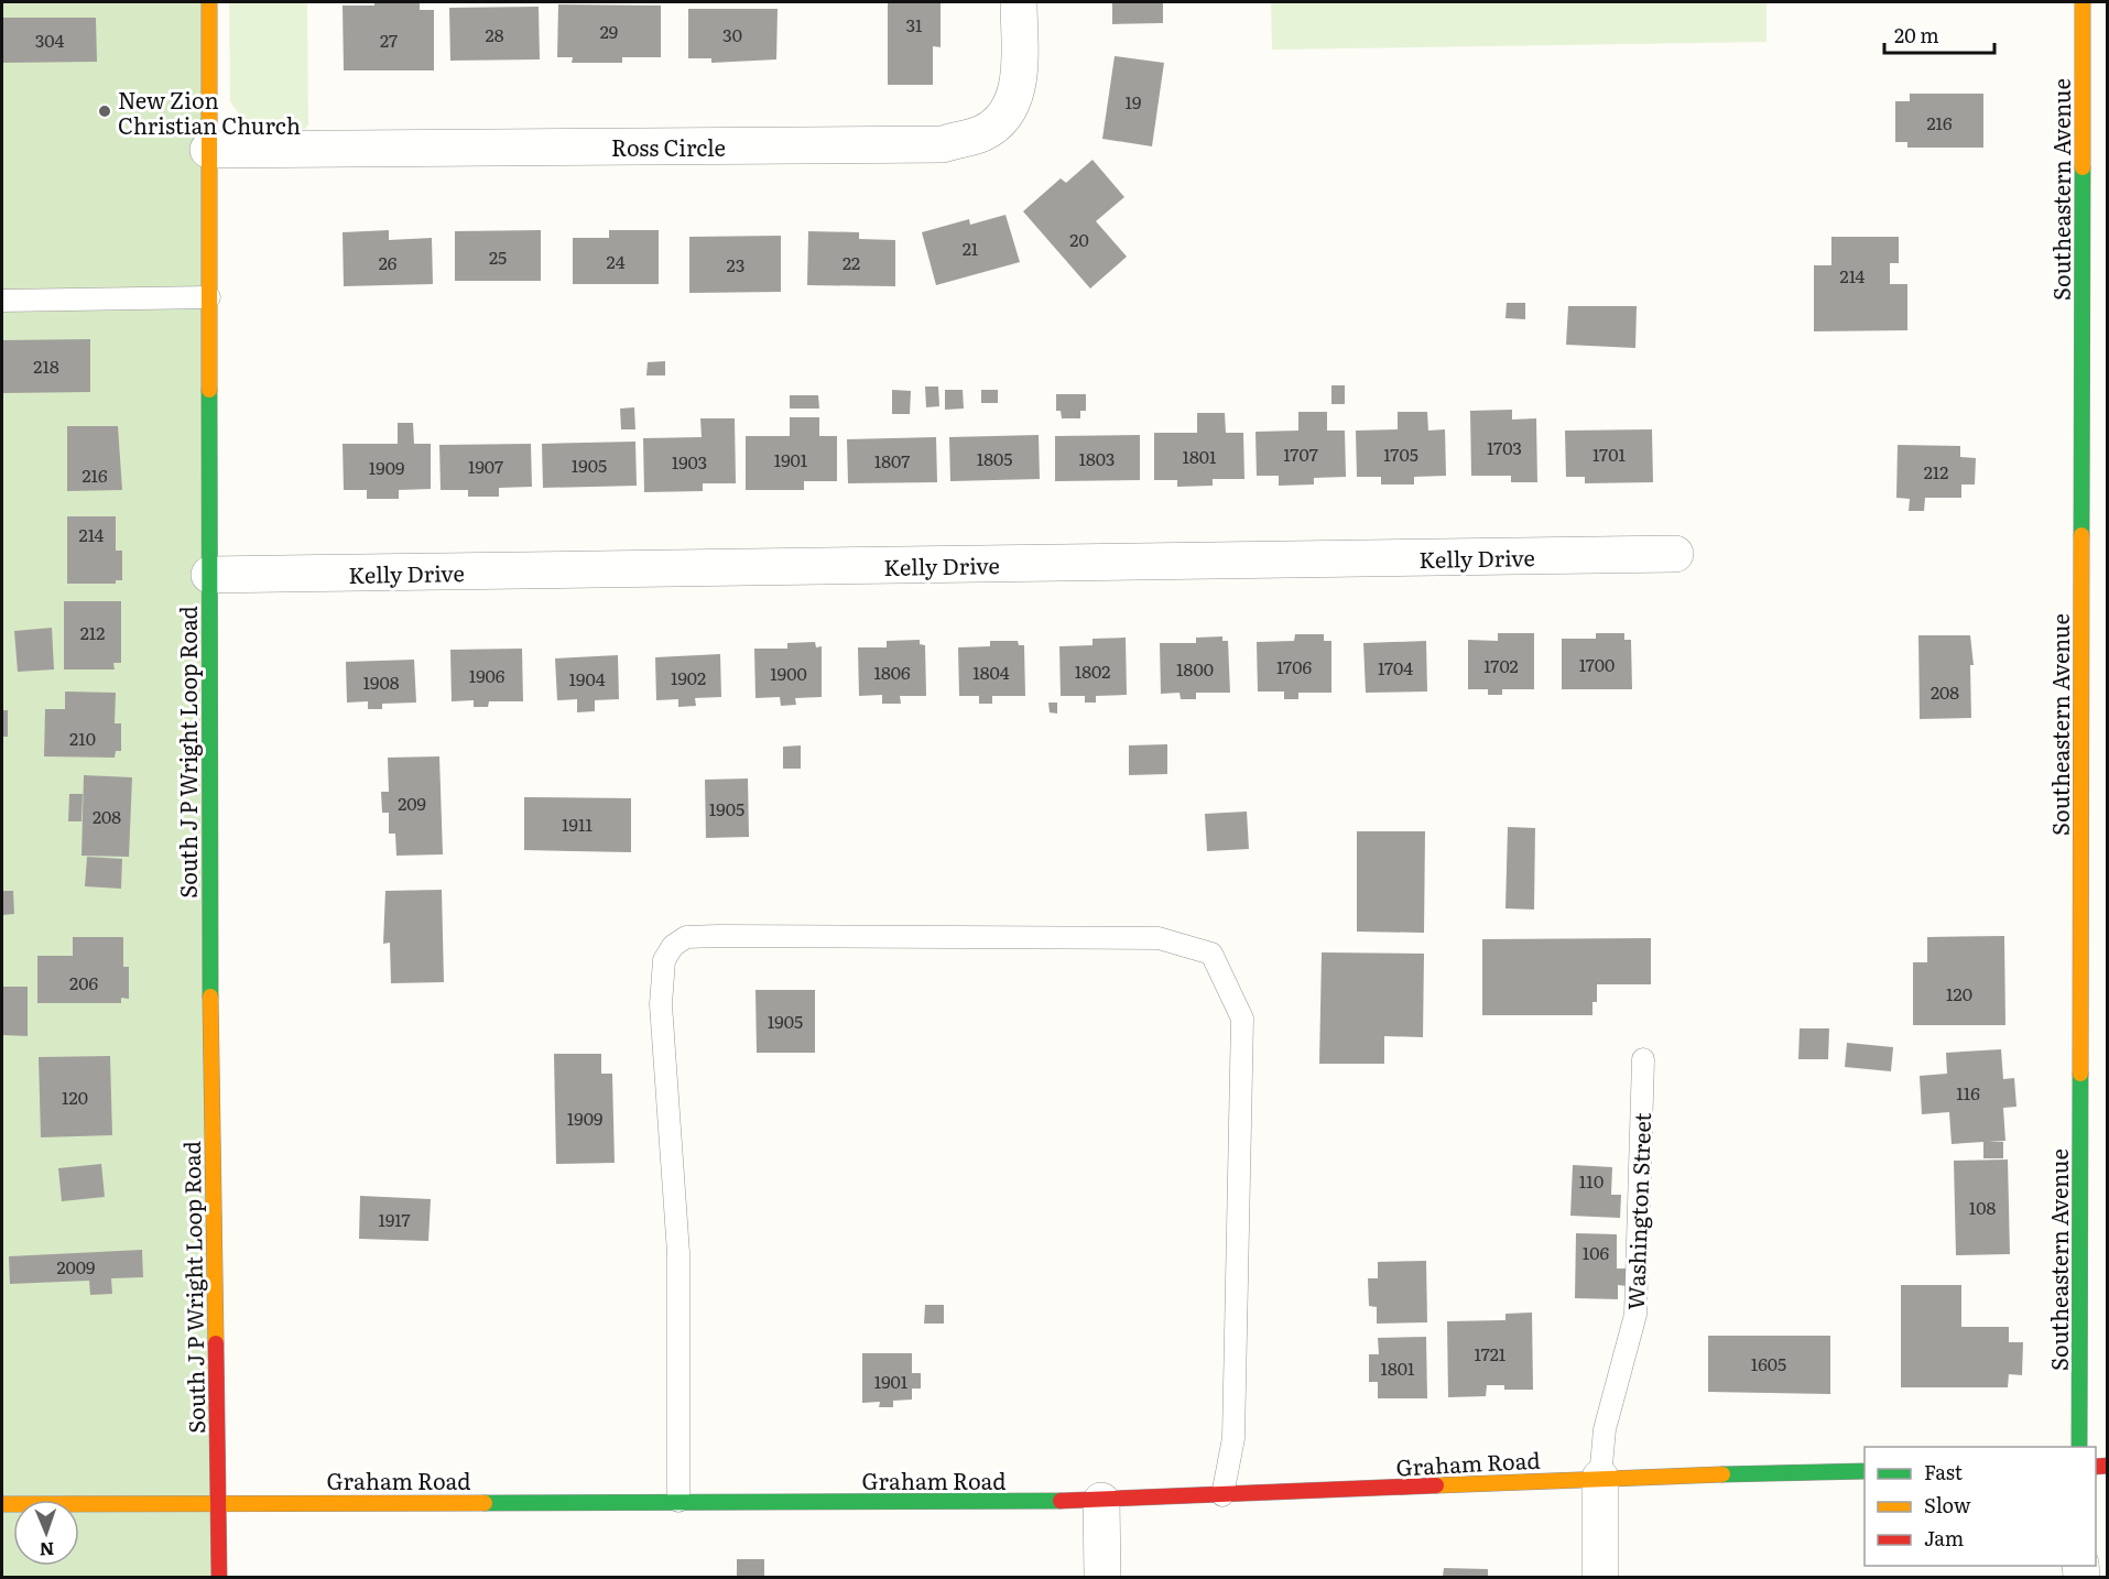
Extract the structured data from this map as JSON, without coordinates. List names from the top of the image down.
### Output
{
  "streets": {
    "main road": ["Southeastern Avenue", "South J P Wright Loop Road", "Graham Road"],
    "street": ["Ross Circle", "Kelly Drive"],
    "lane": ["Washington Street"]
  },
  "crossings": [
    ["Ross Circle", "South J P Wright Loop Road"],
    ["Kelly Drive", "South J P Wright Loop Road"],
    ["South J P Wright Loop Road", "Graham Road"],
    ["Washington Street", "Graham Road"]
  ],
  "places": ["New Zion Christian Church"],
  "house_numbers": [
    "31",
    "29",
    "28",
    "30",
    "304",
    "27",
    "19",
    "216",
    "20",
    "21",
    "25",
    "24",
    "26",
    "22",
    "23",
    "214",
    "218",
    "1703",
    "1707",
    "1705",
    "1701",
    "1801",
    "1805",
    "1803",
    "1901",
    "1807",
    "1903",
    "1905",
    "1907",
    "1909",
    "212",
    "216",
    "214",
    "212",
    "1700",
    "1702",
    "1706",
    "1704",
    "1800",
    "1802",
    "1806",
    "1804",
    "1900",
    "1906",
    "1902",
    "1904",
    "1908",
    "208",
    "210",
    "209",
    "1905",
    "208",
    "1911",
    "206",
    "120",
    "1905",
    "116",
    "120",
    "1909",
    "110",
    "108",
    "1917",
    "106",
    "2009",
    "1721",
    "1605",
    "1801",
    "1901"
  ],
  "legend": ["Fast", "Slow", "Jam"],
  "scale_bar": "20 m",
  "north": "bottom"
}
